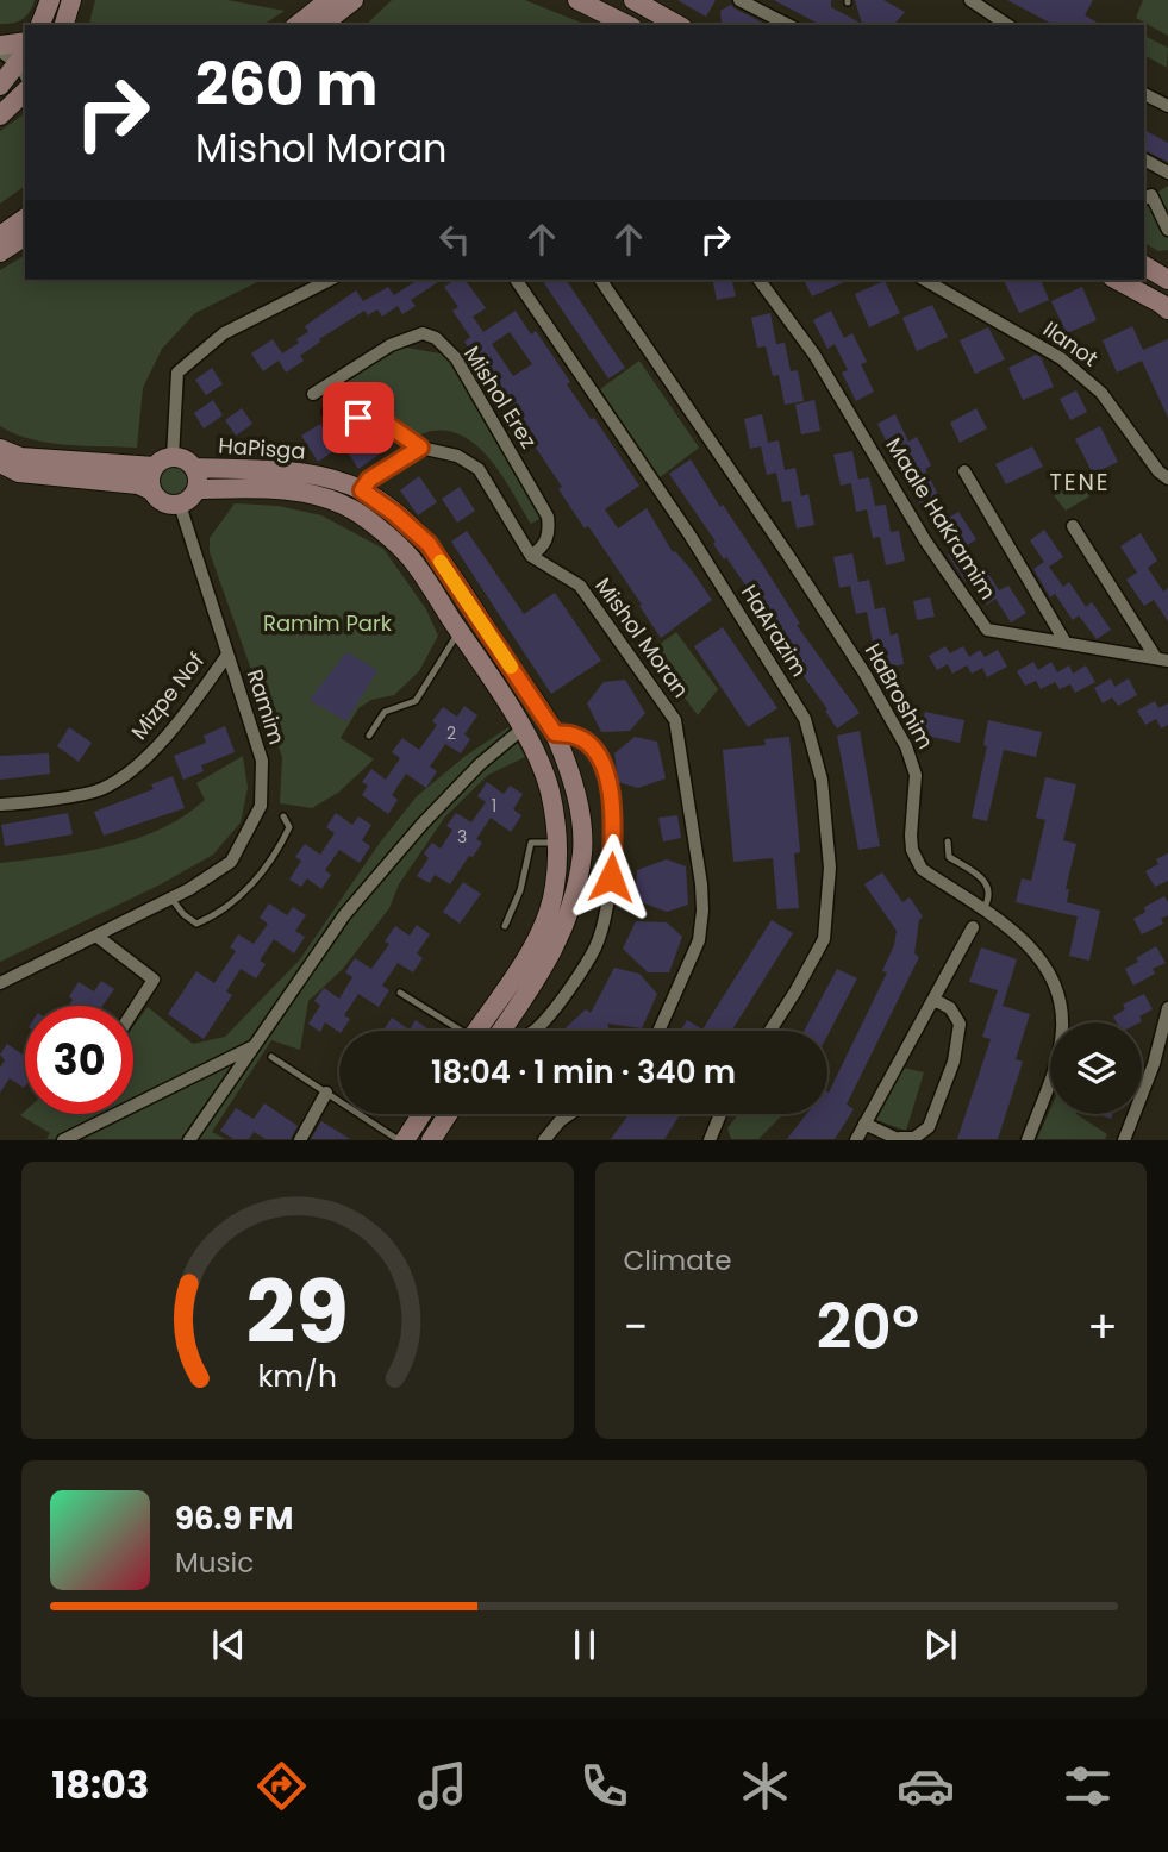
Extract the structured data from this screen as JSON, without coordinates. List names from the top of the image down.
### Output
{
  "streets": {
    "street": [
      "Ilanot",
      "Mishol Erez",
      "HaPisga",
      "Maale HaKramim",
      "HaArazim",
      "Mishol Moran",
      "Mizpe Nof",
      "HaBroshim",
      "Ramim"
    ]
  },
  "crossings": [
    ["Mishol Erez", "Mishol Moran"],
    ["HaPisga", "Ramim"],
    ["Mizpe Nof", "Ramim"]
  ],
  "districts": ["TENE"],
  "parks": ["Ramim Park"],
  "house_numbers": ["2", "1", "3"],
  "page": {
    "turn": ["260 m", "Mishol Moran"],
    "limit": "30",
    "trip": "18:04 · 1 min · 340 m",
    "tile": "Climate",
    "heat": ["−", "20°", "+"],
    "song": ["96.9 FM", "Music"],
    "tabs": "18:03",
    "gauge": ["29", "km/h"]
  }
}
